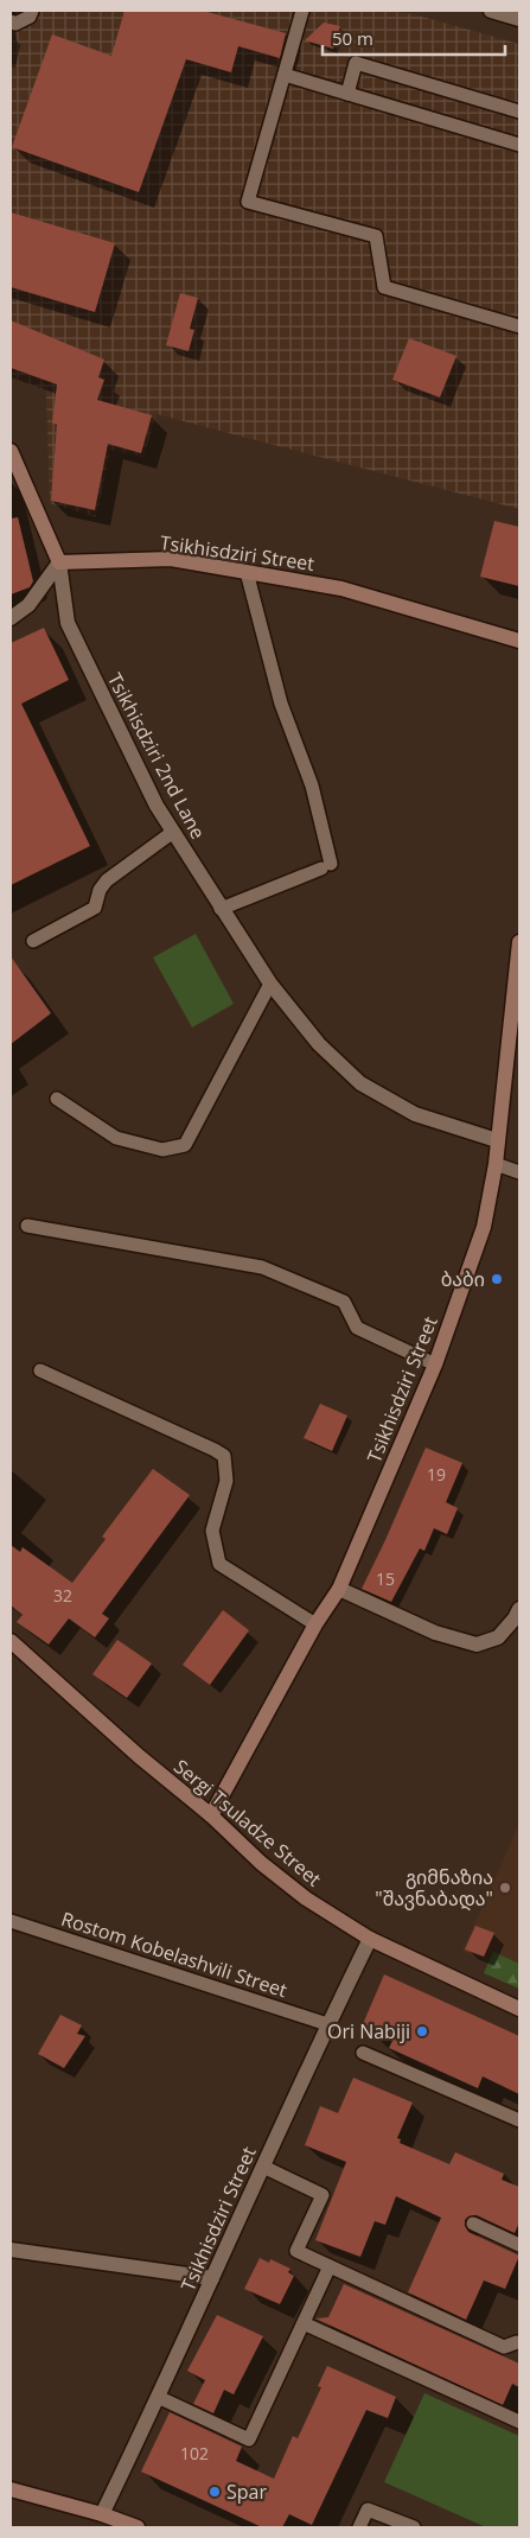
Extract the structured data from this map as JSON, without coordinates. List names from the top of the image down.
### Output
{
  "streets": {
    "street": ["Tsikhisdziri Street", "Tsikhisdziri 2nd Lane", "Sergi Tsuladze Street"],
    "lane": ["Rostom Kobelashvili Street"]
  },
  "crossings": [
    ["Tsikhisdziri Street", "Tsikhisdziri 2nd Lane"],
    ["Tsikhisdziri Street", "Sergi Tsuladze Street"],
    ["Tsikhisdziri Street", "Rostom Kobelashvili Street"]
  ],
  "places": [
    "ბაბი",
    "გიმნაზია \"შავნაბადა\"",
    "Ori Nabiji",
    "Spar"
  ],
  "house_numbers": [
    "19",
    "15",
    "32",
    "102"
  ],
  "scale_bar": "50 m"
}
